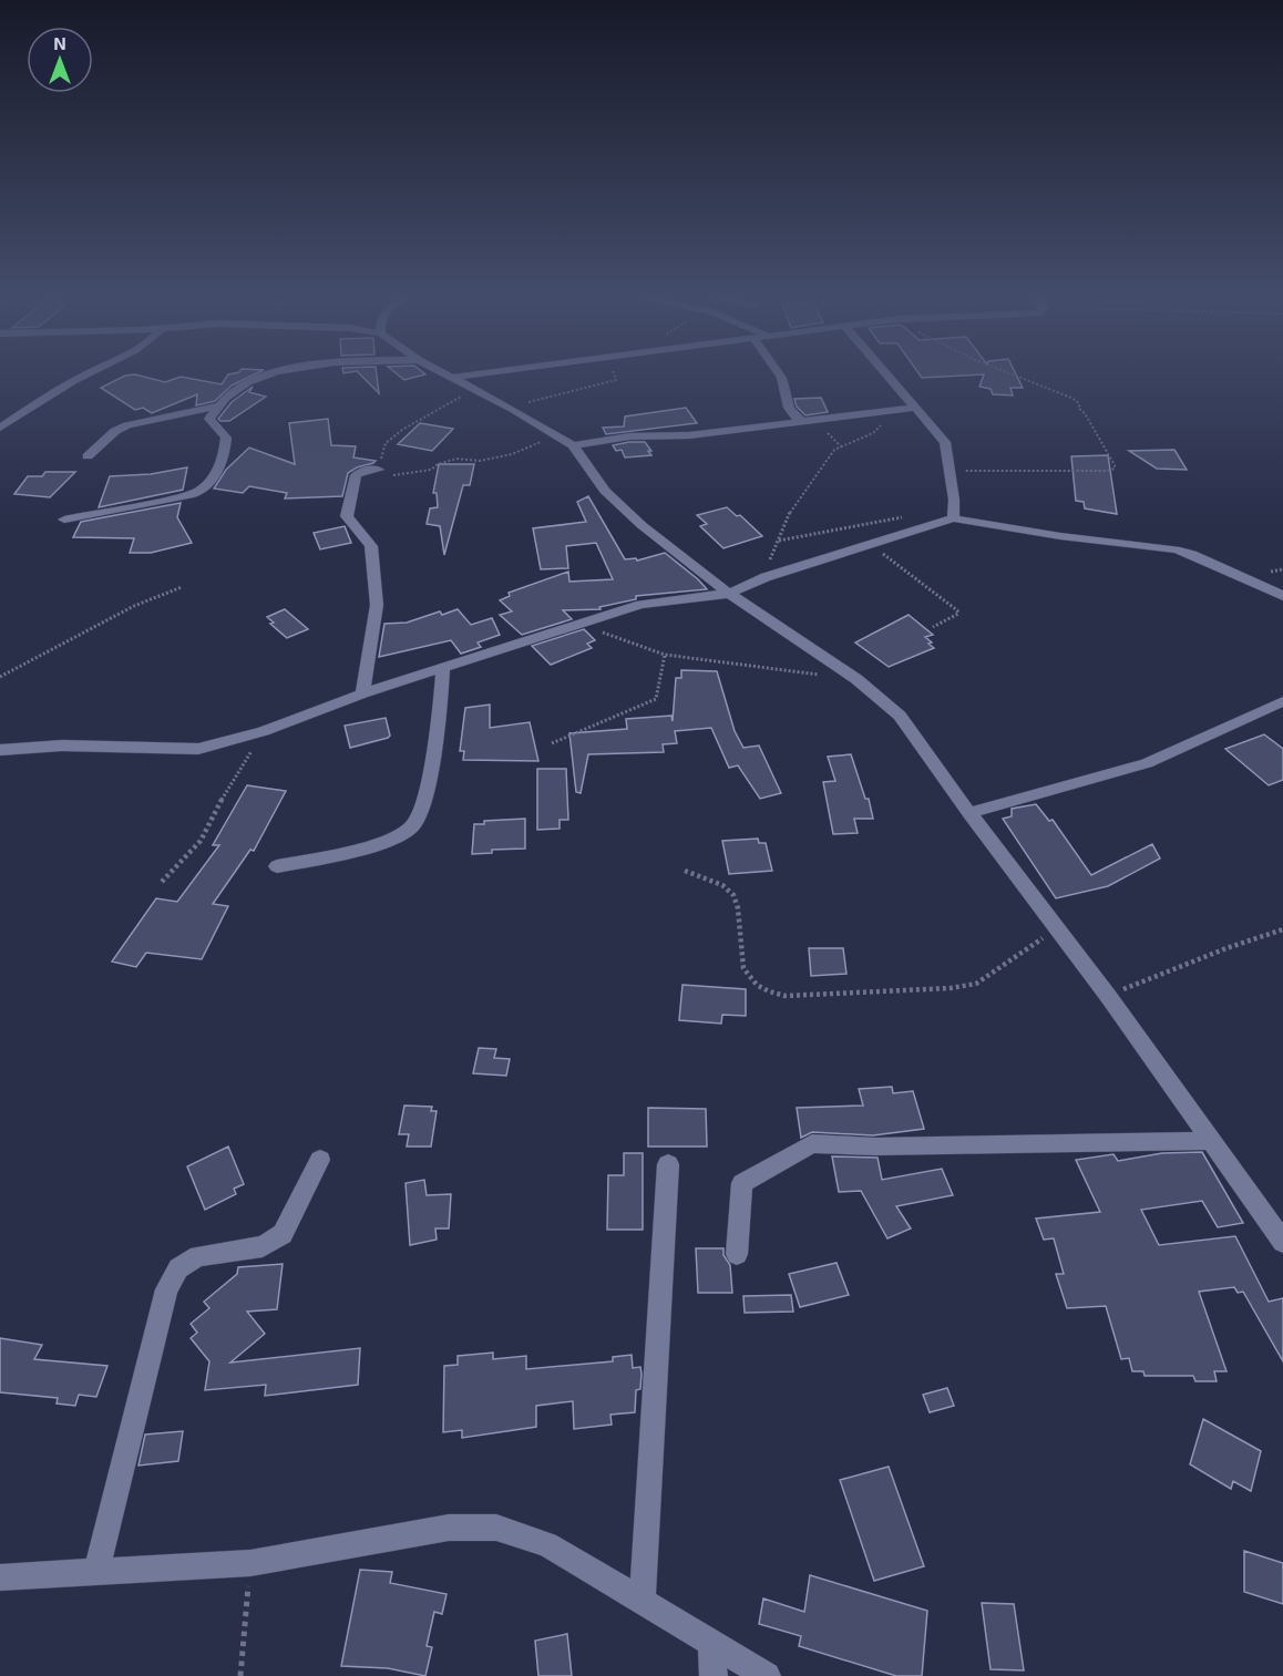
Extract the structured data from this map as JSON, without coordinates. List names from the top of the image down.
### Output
{
  "north": "top"
}
